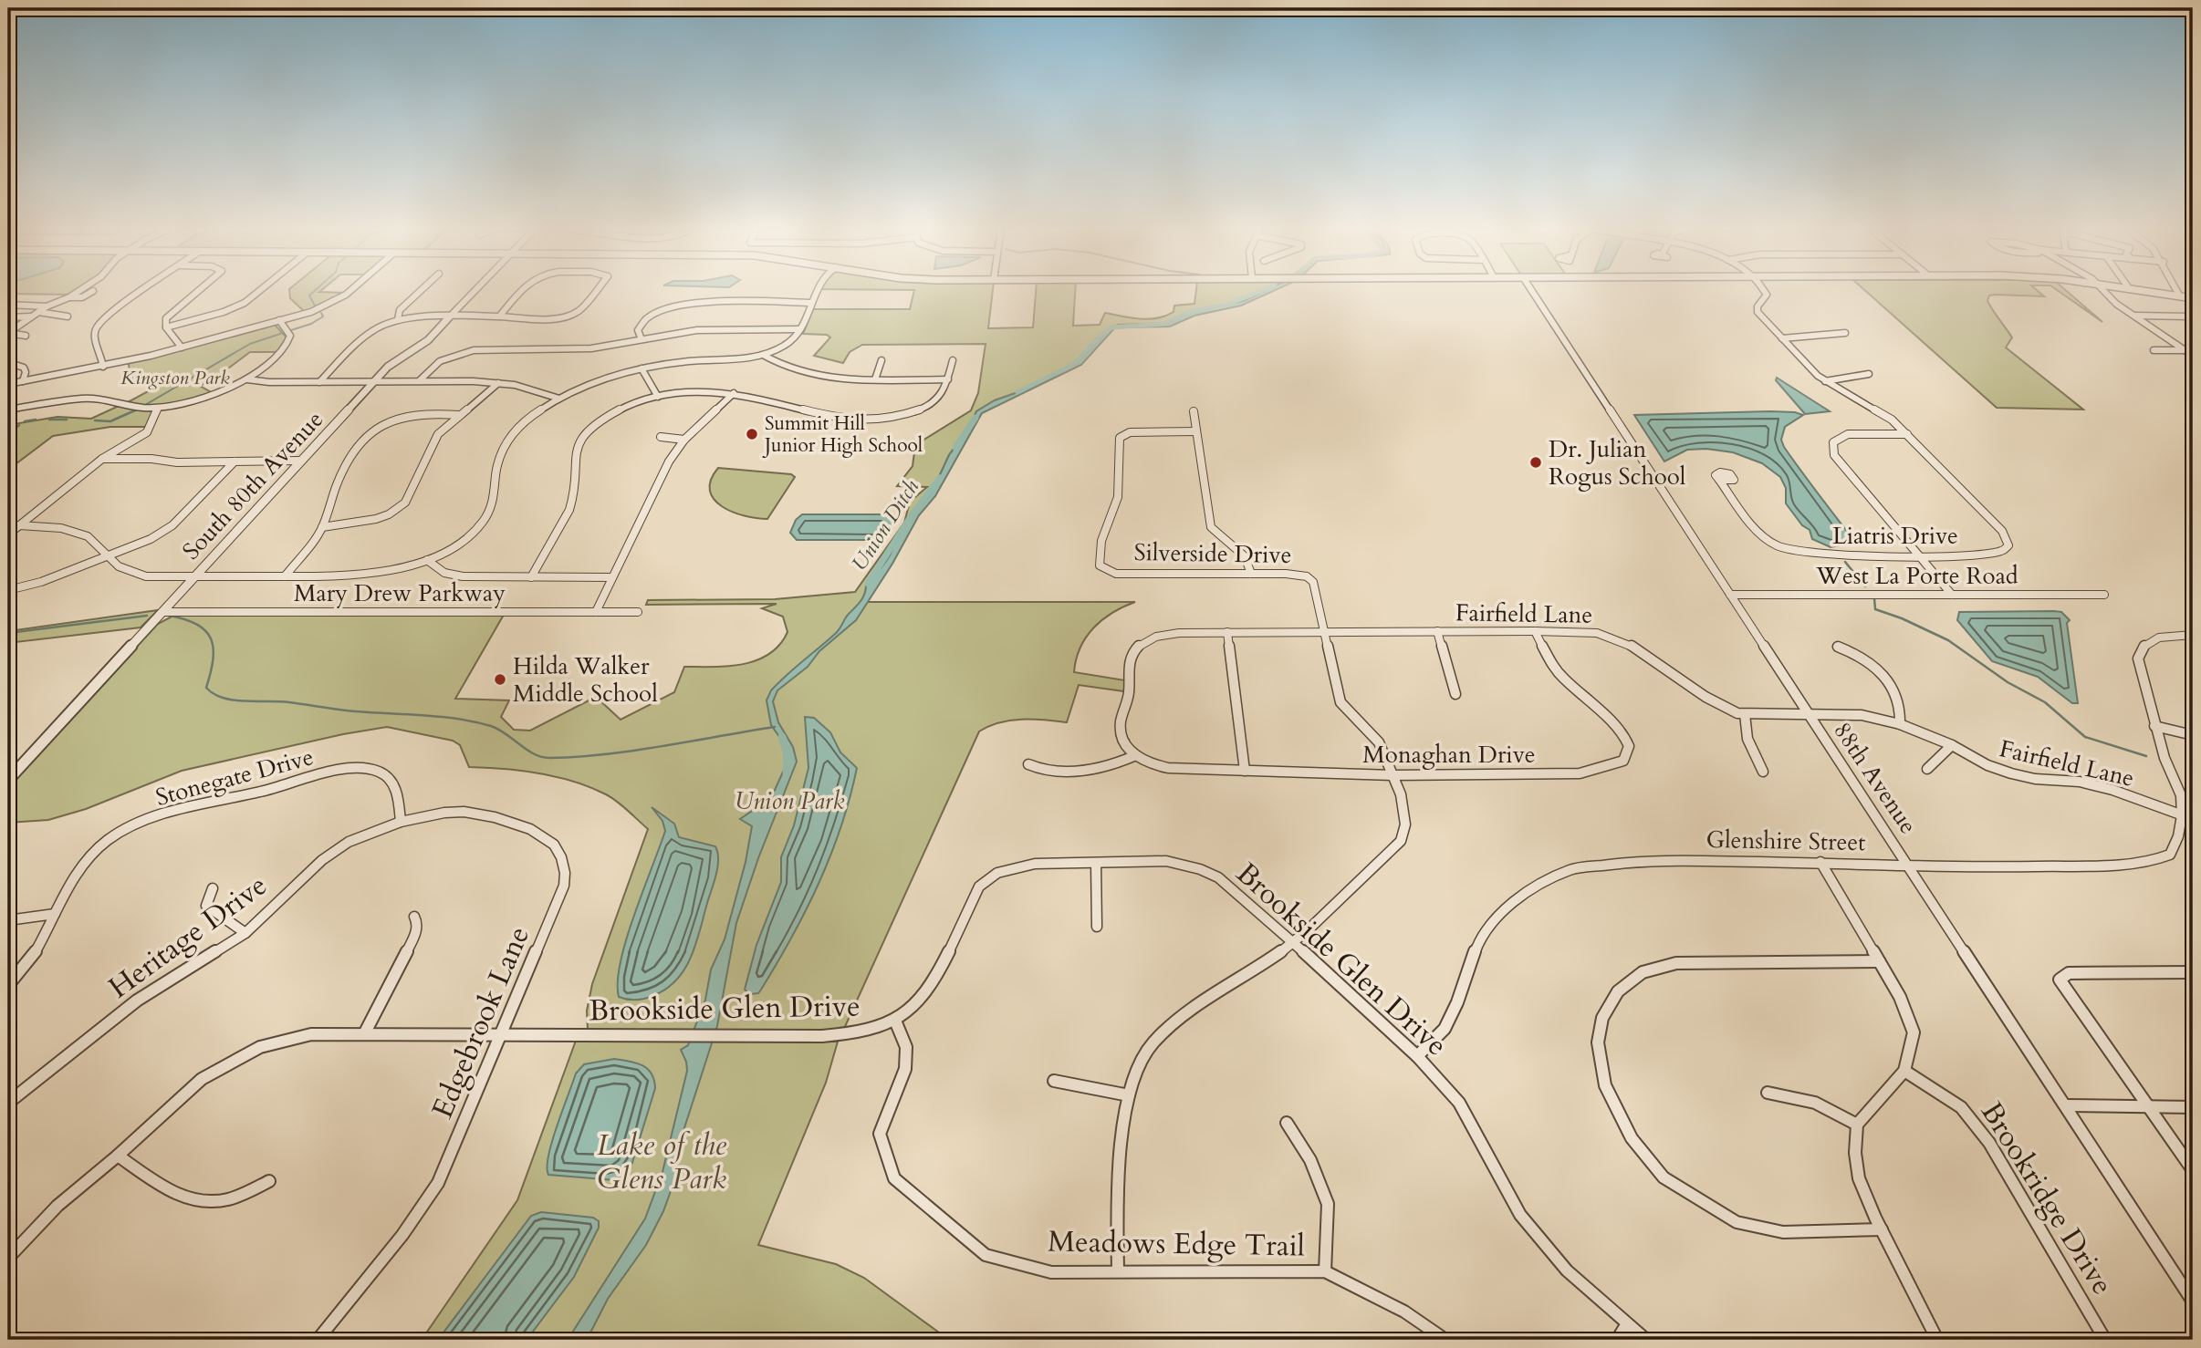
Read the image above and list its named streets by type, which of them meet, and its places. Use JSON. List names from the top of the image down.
{
  "streets": {
    "street": [
      "South 80th Avenue",
      "Liatris Drive",
      "Silverside Drive",
      "West La Porte Road",
      "Mary Drew Parkway",
      "Fairfield Lane",
      "Monaghan Drive",
      "Stonegate Drive",
      "88th Avenue",
      "Glenshire Street",
      "Heritage Drive",
      "Brookside Glen Drive",
      "Edgebrook Lane",
      "Brookridge Drive",
      "Meadows Edge Trail"
    ]
  },
  "crossings": [
    ["South 80th Avenue", "Mary Drew Parkway"],
    ["Silverside Drive", "Fairfield Lane"],
    ["Silverside Drive", "Monaghan Drive"],
    ["Silverside Drive", "Brookside Glen Drive"],
    ["Silverside Drive", "Meadows Edge Trail"],
    ["West La Porte Road", "88th Avenue"],
    ["Fairfield Lane", "Monaghan Drive"],
    ["Fairfield Lane", "88th Avenue"],
    ["Fairfield Lane", "Glenshire Street"],
    ["Stonegate Drive", "Heritage Drive"],
    ["Stonegate Drive", "Edgebrook Lane"],
    ["88th Avenue", "Glenshire Street"],
    ["Glenshire Street", "Brookside Glen Drive"],
    ["Heritage Drive", "Edgebrook Lane"],
    ["Brookside Glen Drive", "Edgebrook Lane"],
    ["Brookside Glen Drive", "Meadows Edge Trail"]
  ],
  "water": ["Union Ditch"],
  "parks": ["Kingston Park", "Union Park", "Lake of the Glens Park"],
  "places": ["Summit Hill Junior High School", "Dr. Julian Rogus School", "Hilda Walker Middle School"]
}
